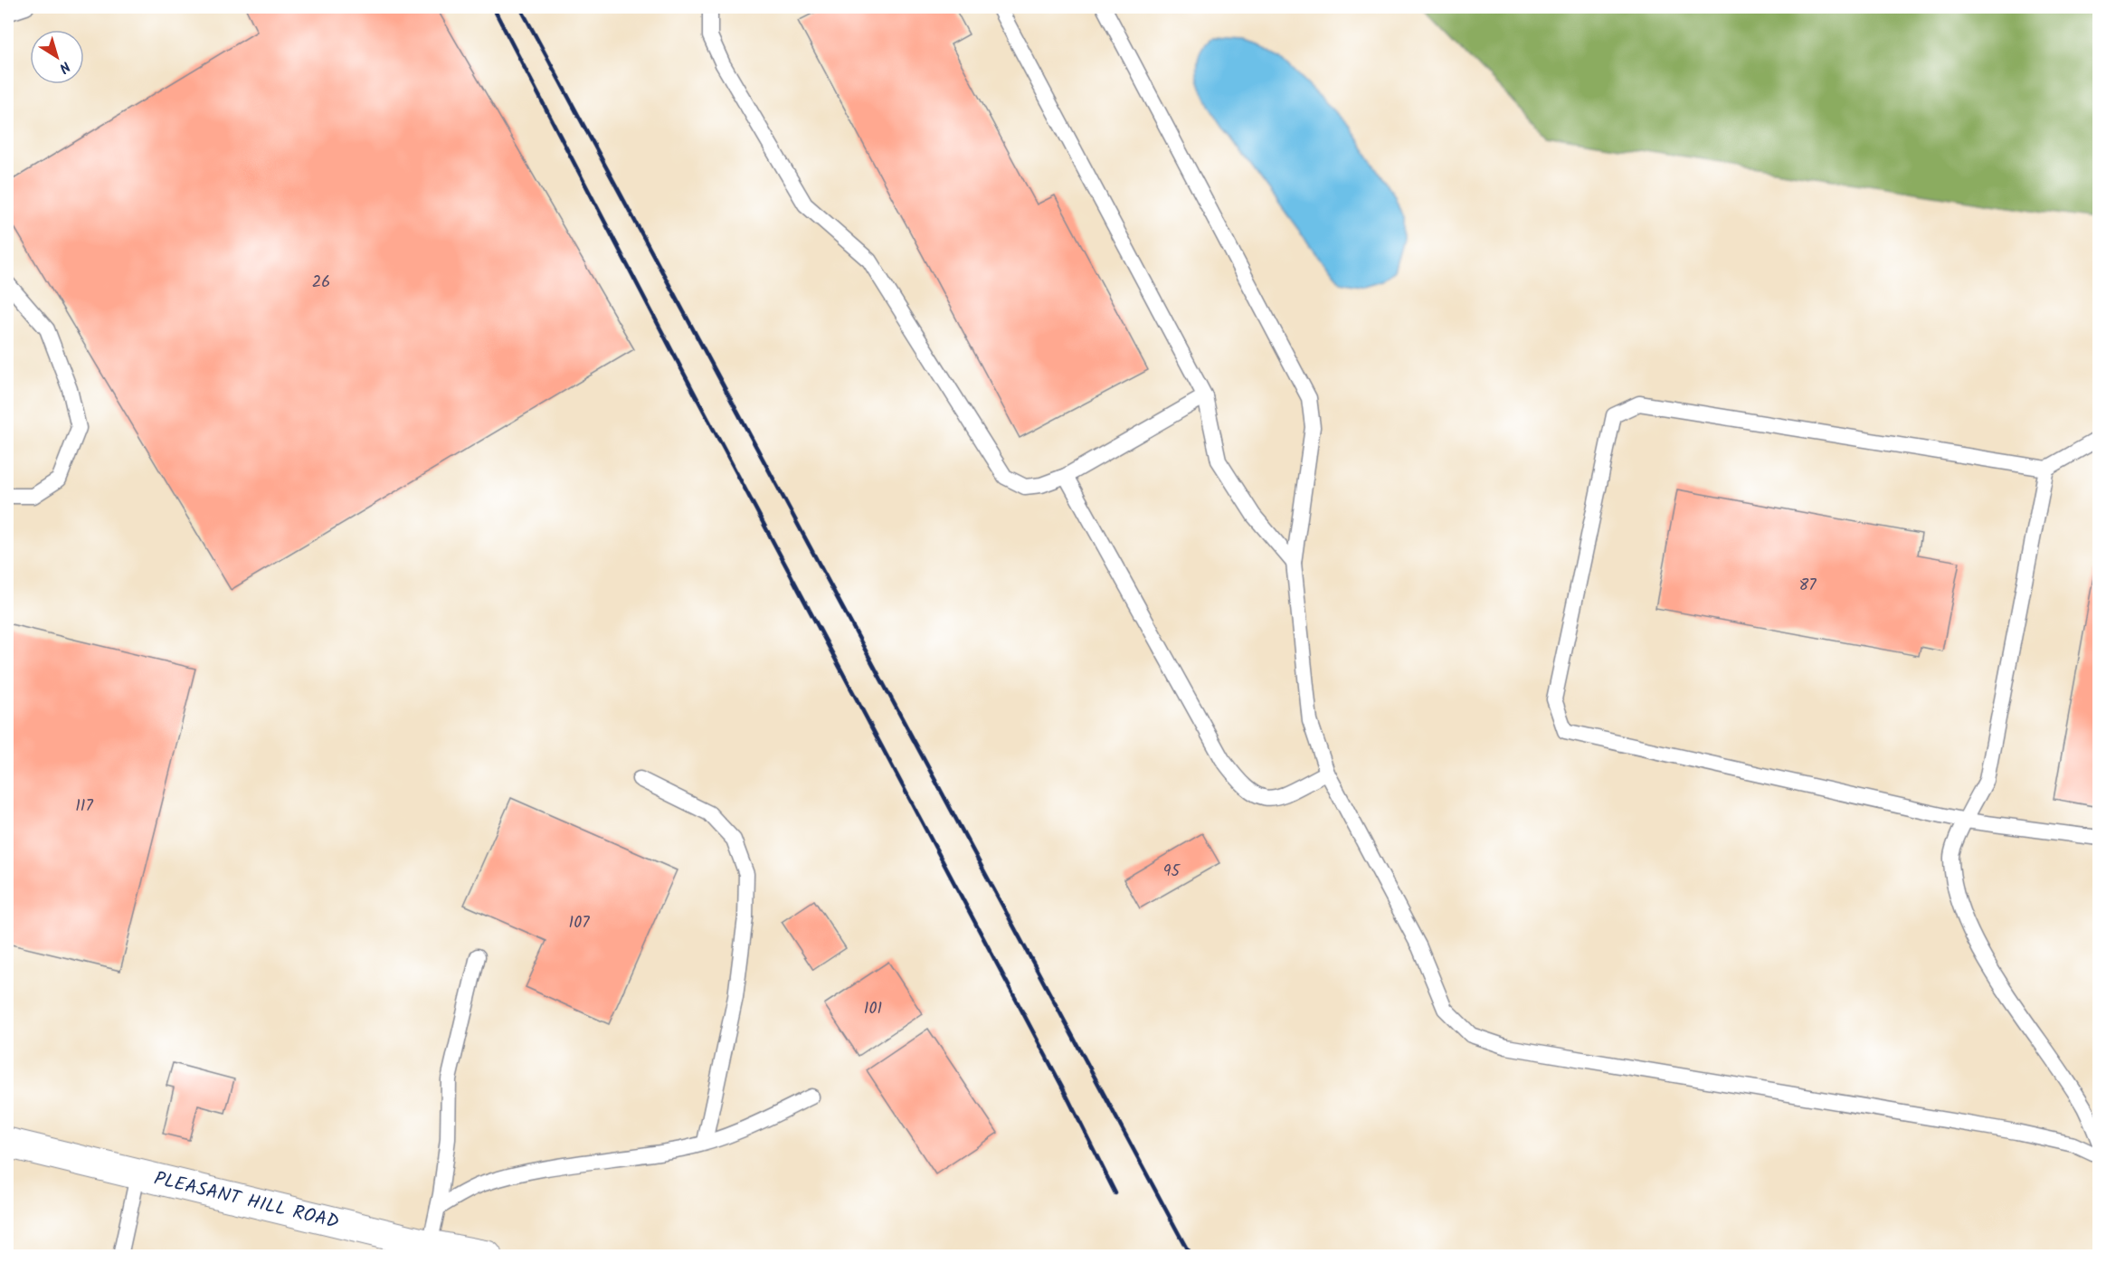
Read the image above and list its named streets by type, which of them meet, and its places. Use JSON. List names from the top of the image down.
{
  "streets": {
    "street": ["PLEASANT HILL ROAD"]
  },
  "house_numbers": [
    "26",
    "87",
    "117",
    "95",
    "107",
    "101"
  ],
  "north": "bottom right"
}
